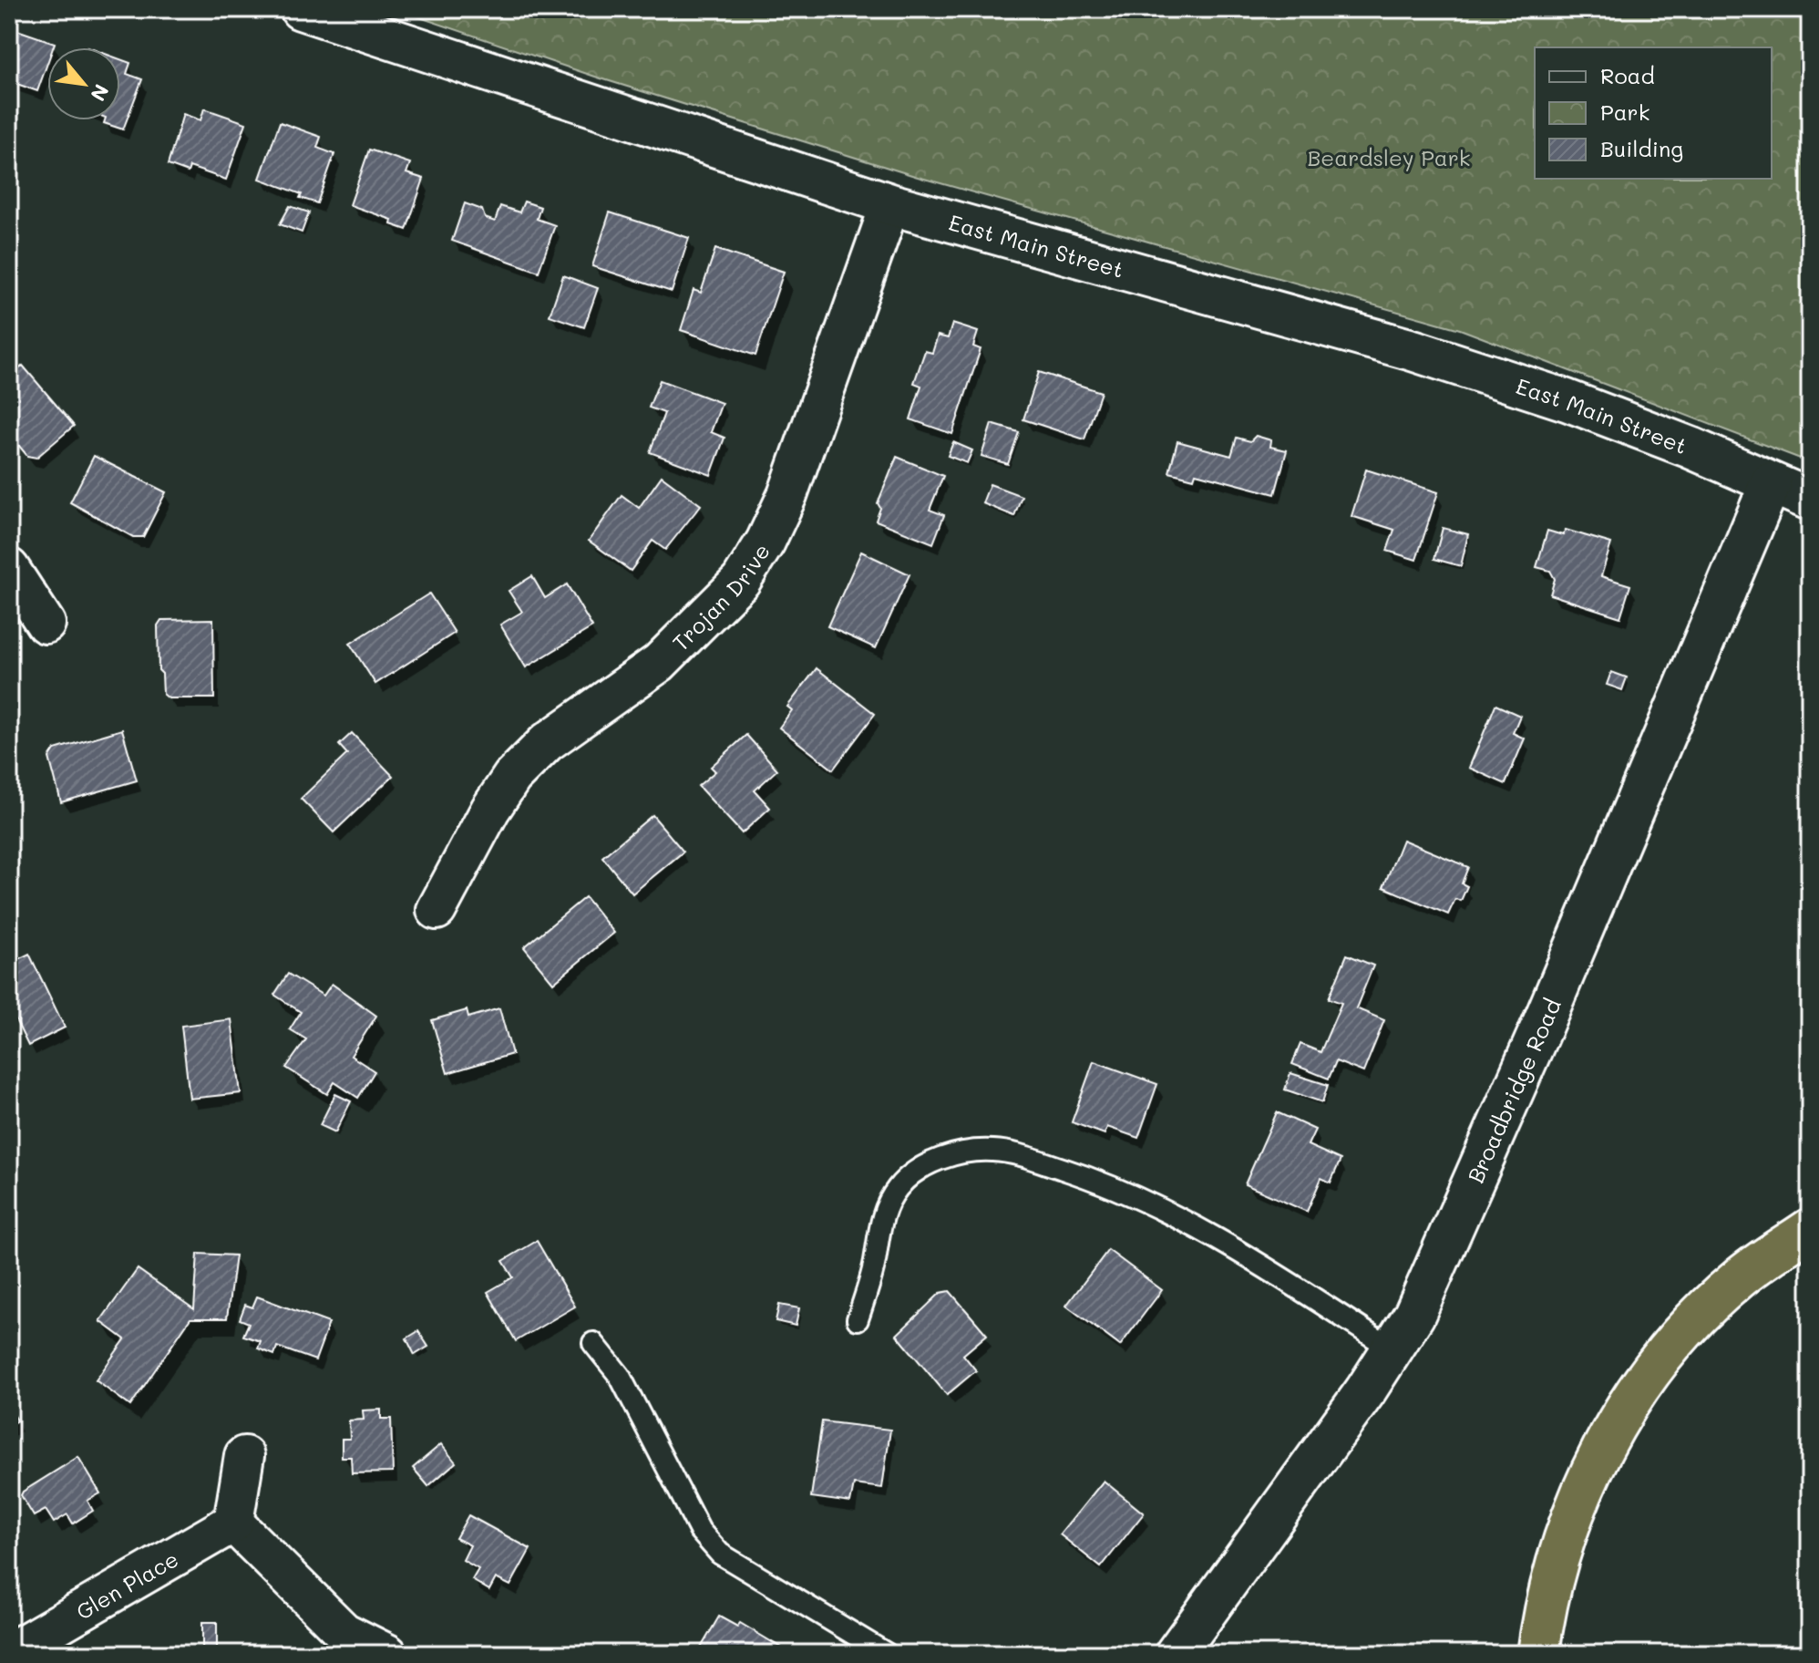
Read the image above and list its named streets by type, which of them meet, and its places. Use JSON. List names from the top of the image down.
{
  "streets": {
    "main road": ["East Main Street", "Broadbridge Road"],
    "street": ["Trojan Drive", "Glen Place"]
  },
  "crossings": [
    ["East Main Street", "Trojan Drive"],
    ["East Main Street", "Broadbridge Road"]
  ],
  "parks": ["Beardsley Park"],
  "legend": ["Road", "Park", "Building"],
  "north": "bottom right"
}
